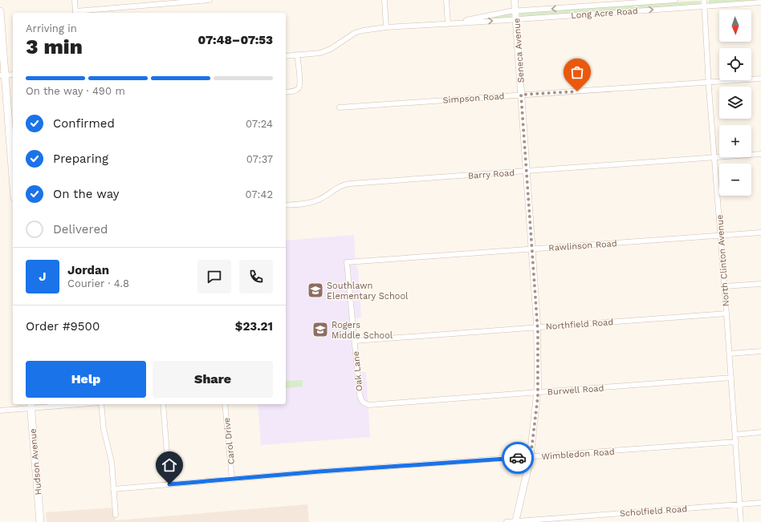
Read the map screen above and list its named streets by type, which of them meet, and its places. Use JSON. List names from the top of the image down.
{
  "streets": {
    "main road": ["Hudson Avenue"],
    "street": [
      "Long Acre Road",
      "Seneca Avenue",
      "Simpson Road",
      "Barry Road",
      "Rawlinson Road",
      "North Clinton Avenue",
      "Northfield Road",
      "Oak Lane",
      "Burwell Road",
      "Carol Drive",
      "Wimbledon Road",
      "Scholfield Road"
    ]
  },
  "crossings": [
    ["Long Acre Road", "Seneca Avenue"],
    ["Long Acre Road", "North Clinton Avenue"],
    ["Seneca Avenue", "Simpson Road"],
    ["Seneca Avenue", "Barry Road"],
    ["Seneca Avenue", "Rawlinson Road"],
    ["Seneca Avenue", "Northfield Road"],
    ["Seneca Avenue", "Burwell Road"],
    ["Seneca Avenue", "Wimbledon Road"],
    ["Seneca Avenue", "Scholfield Road"],
    ["Simpson Road", "North Clinton Avenue"],
    ["Barry Road", "North Clinton Avenue"],
    ["Rawlinson Road", "North Clinton Avenue"],
    ["Rawlinson Road", "Oak Lane"],
    ["North Clinton Avenue", "Northfield Road"],
    ["North Clinton Avenue", "Burwell Road"],
    ["North Clinton Avenue", "Wimbledon Road"],
    ["North Clinton Avenue", "Scholfield Road"],
    ["Northfield Road", "Oak Lane"],
    ["Oak Lane", "Burwell Road"],
    ["Carol Drive", "Wimbledon Road"]
  ],
  "places": {
    "school or university": ["Southlawn Elementary School", "Rogers Middle School"]
  },
  "north": "bottom",
  "page": {
    "map_buttons": ["+", "−"],
    "heading": ["3 min", "Arriving in", "07:48–07:53"],
    "panel": [
      "Jordan",
      "Courier · 4.8",
      "Order #9500",
      "$23.21"
    ],
    "bar": "On the way · 490 m",
    "list": [
      ["Confirmed", "07:24"],
      ["Preparing", "07:37"],
      ["On the way", "07:42"],
      "Delivered"
    ],
    "round": "J",
    "buttons": ["Help", "Share"]
  }
}
